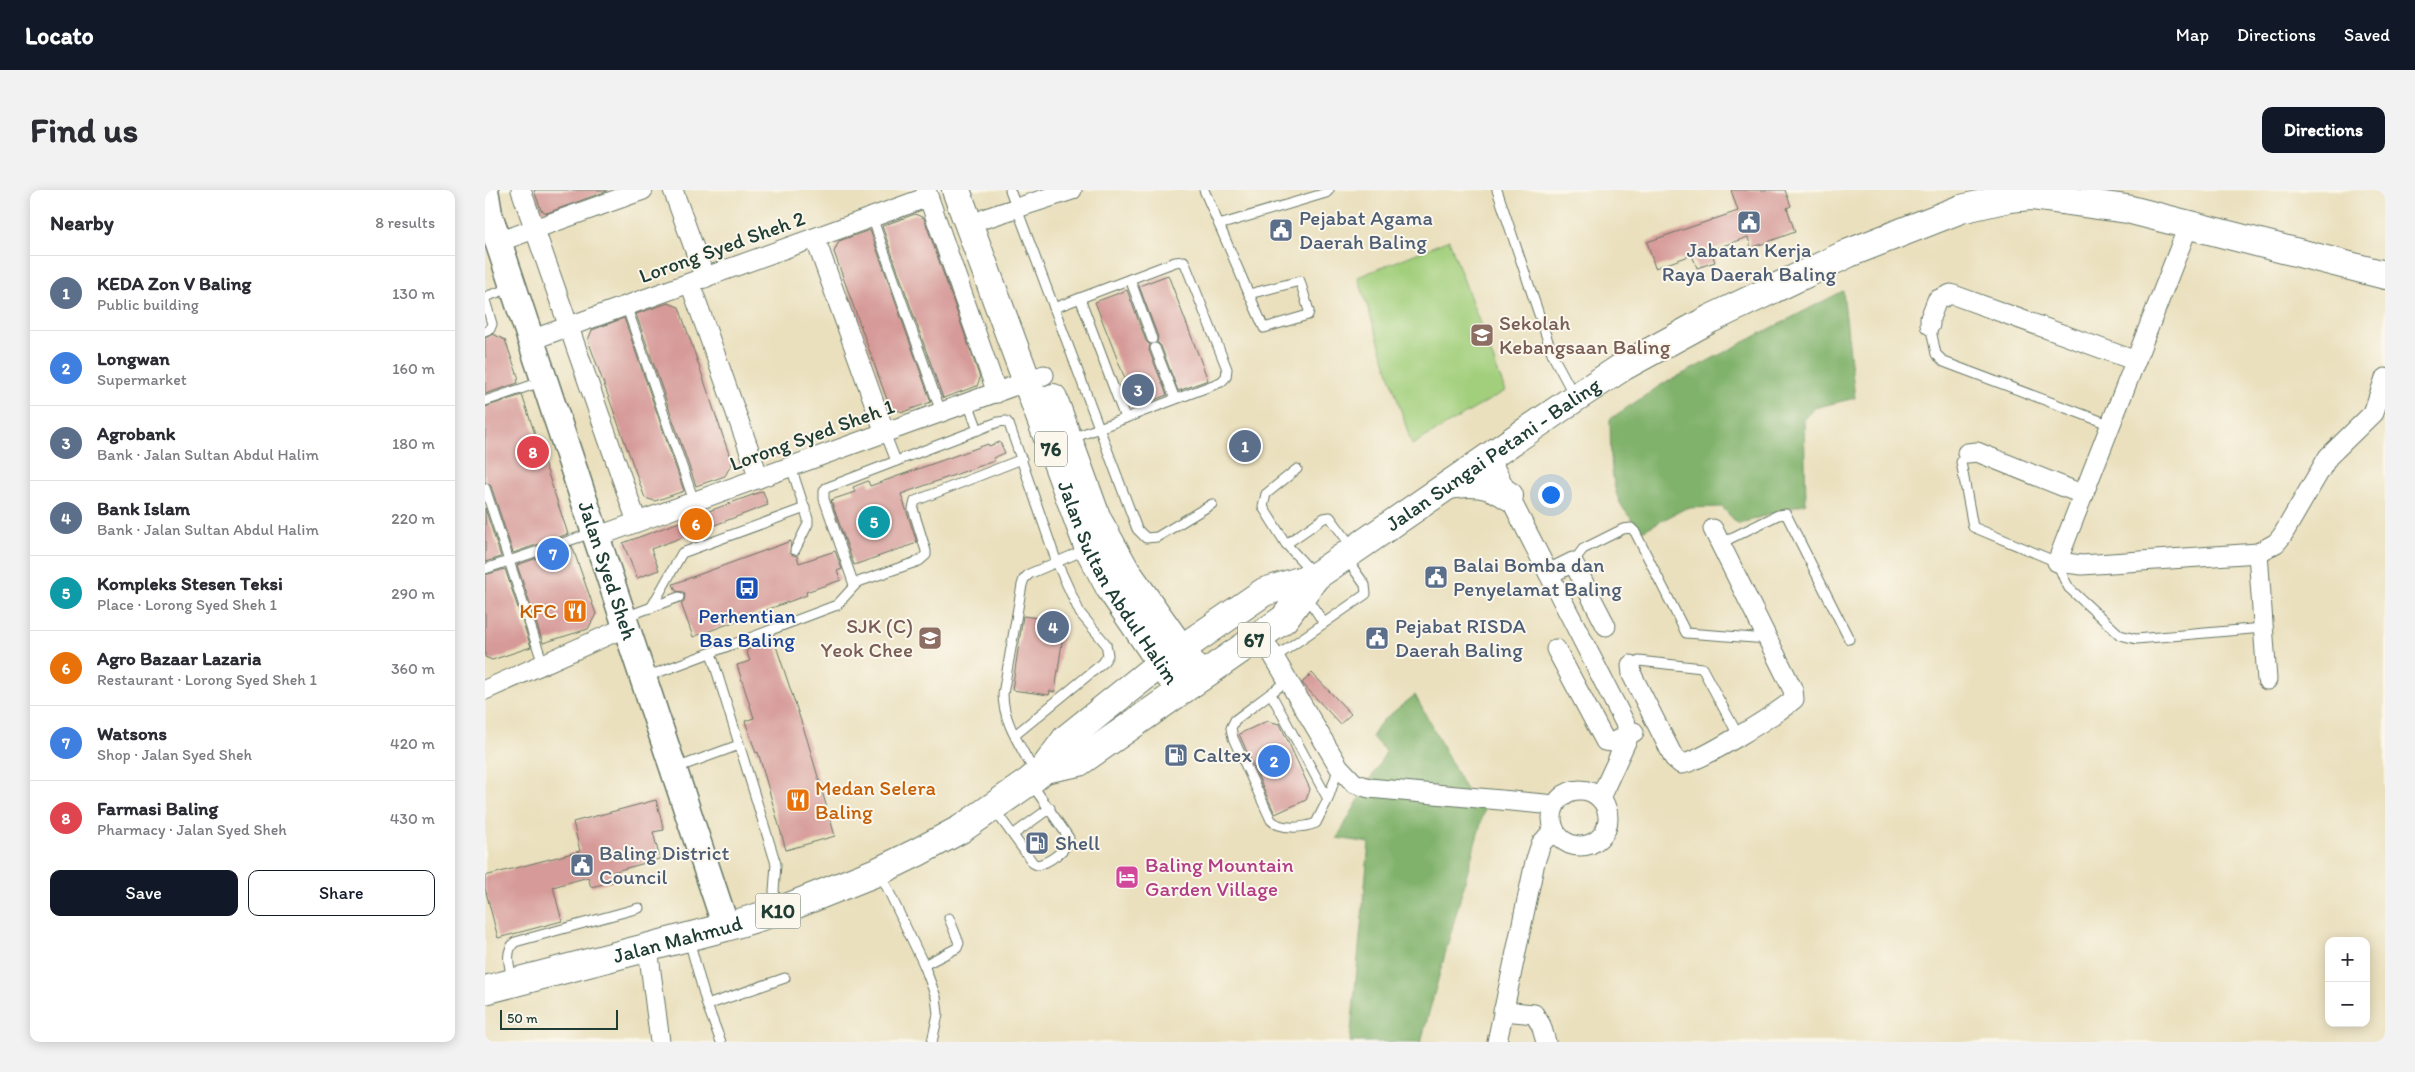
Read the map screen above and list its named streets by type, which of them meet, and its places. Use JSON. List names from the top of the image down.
{
  "streets": {
    "main road": [
      "76",
      "Jalan Sungai Petani - Baling",
      "Jalan Sultan Abdul Halim",
      "67",
      "K10",
      "Jalan Mahmud"
    ],
    "street": ["Lorong Syed Sheh 2", "Lorong Syed Sheh 1", "Jalan Syed Sheh"]
  },
  "crossings": [
    ["Lorong Syed Sheh 2", "Jalan Syed Sheh"],
    ["Lorong Syed Sheh 1", "Jalan Syed Sheh"],
    ["Lorong Syed Sheh 1", "Jalan Sultan Abdul Halim"],
    ["Jalan Sungai Petani - Baling", "Jalan Sultan Abdul Halim"],
    ["Jalan Sungai Petani - Baling", "Jalan Mahmud"],
    ["Jalan Syed Sheh", "Jalan Mahmud"],
    ["Jalan Sultan Abdul Halim", "Jalan Mahmud"]
  ],
  "places": {
    "public building": [
      "Jabatan Kerja Raya Daerah Baling",
      "Pejabat Agama Daerah Baling",
      "Balai Bomba dan Penyelamat Baling",
      "Pejabat RISDA Daerah Baling",
      "Baling District Council"
    ],
    "school or university": ["Sekolah Kebangsaan Baling", "SJK (C) Yeok Chee"],
    "bus stop": ["Perhentian Bas Baling"],
    "restaurant": ["KFC", "Medan Selera Baling"],
    "fuel station": ["Caltex", "Shell"],
    "hotel": ["Baling Mountain Garden Village"]
  },
  "scale_bar": "50 m",
  "page": {
    "header": "Locato",
    "nav": ["Map", "Directions", "Saved"],
    "buttons": [
      "Directions",
      ["Save", "Share"]
    ],
    "title": "Find us",
    "heading": ["Nearby", "8 results"],
    "list": [
      {
        "mark": "1",
        "name": "KEDA Zon V Baling",
        "note": "Public building",
        "value": "130 m"
      },
      {
        "mark": "2",
        "name": "Longwan",
        "note": "Supermarket",
        "value": "160 m"
      },
      {
        "mark": "3",
        "name": "Agrobank",
        "note": "Bank · Jalan Sultan Abdul Halim",
        "value": "180 m"
      },
      {
        "mark": "4",
        "name": "Bank Islam",
        "note": "Bank · Jalan Sultan Abdul Halim",
        "value": "220 m"
      },
      {
        "mark": "5",
        "name": "Kompleks Stesen Teksi",
        "note": "Place · Lorong Syed Sheh 1",
        "value": "290 m"
      },
      {
        "mark": "6",
        "name": "Agro Bazaar Lazaria",
        "note": "Restaurant · Lorong Syed Sheh 1",
        "value": "360 m"
      },
      {
        "mark": "7",
        "name": "Watsons",
        "note": "Shop · Jalan Syed Sheh",
        "value": "420 m"
      },
      {
        "mark": "8",
        "name": "Farmasi Baling",
        "note": "Pharmacy · Jalan Syed Sheh",
        "value": "430 m"
      }
    ],
    "pins": [
      "3",
      "1",
      "8",
      "5",
      "6",
      "7",
      "4",
      "2"
    ],
    "map_buttons": ["+", "−"],
    "scale": "50 m"
  }
}
